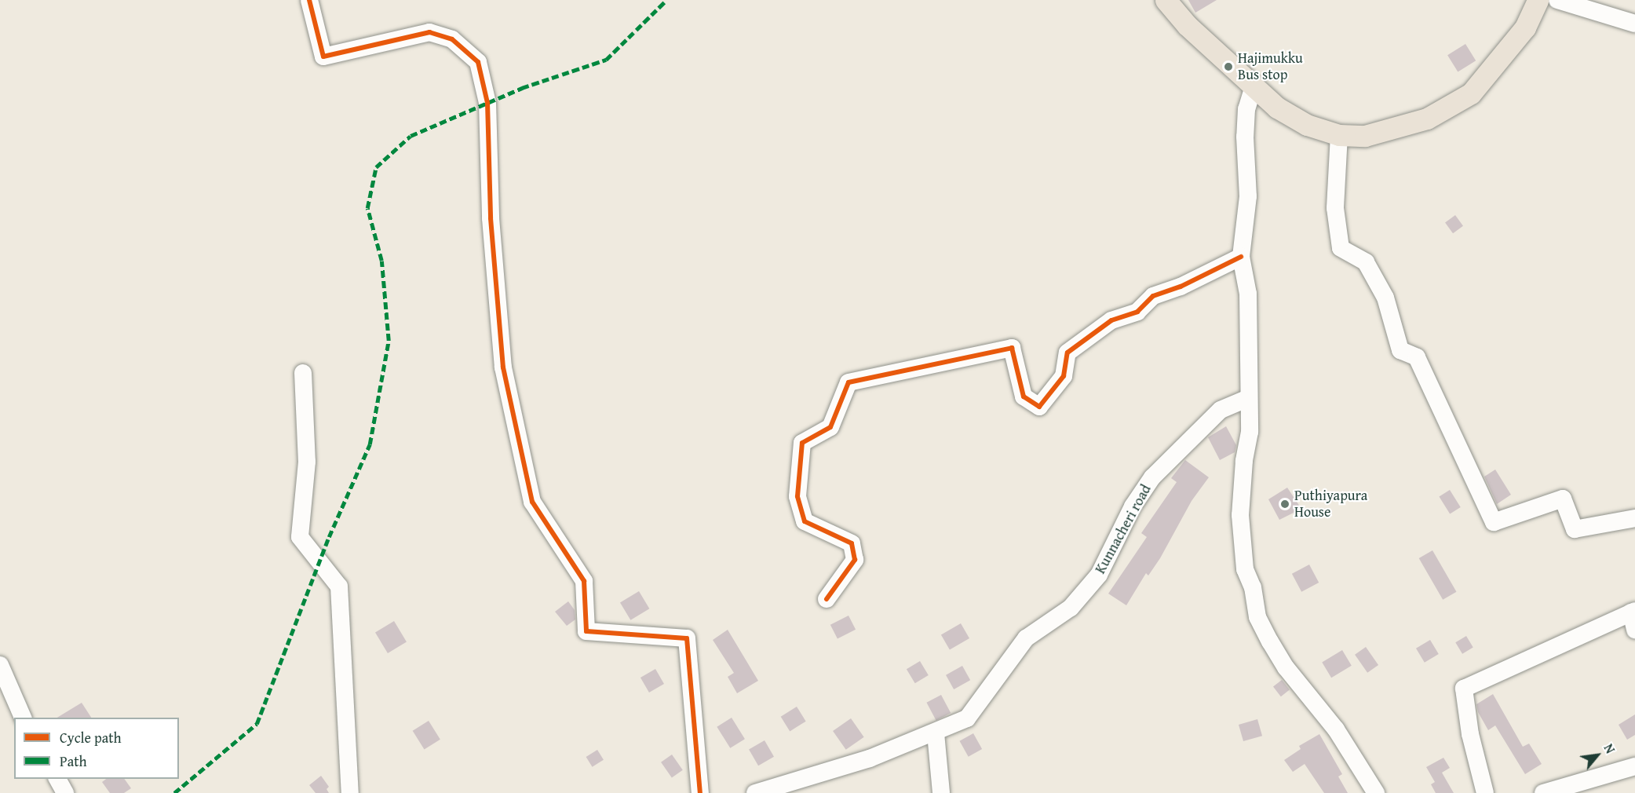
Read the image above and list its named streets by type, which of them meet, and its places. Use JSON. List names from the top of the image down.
{
  "streets": {
    "street": ["Kunnacheri road"]
  },
  "places": ["Hajimukku Bus stop", "Puthiyapura House"],
  "legend": ["Cycle path", "Path"],
  "north": "top right"
}
